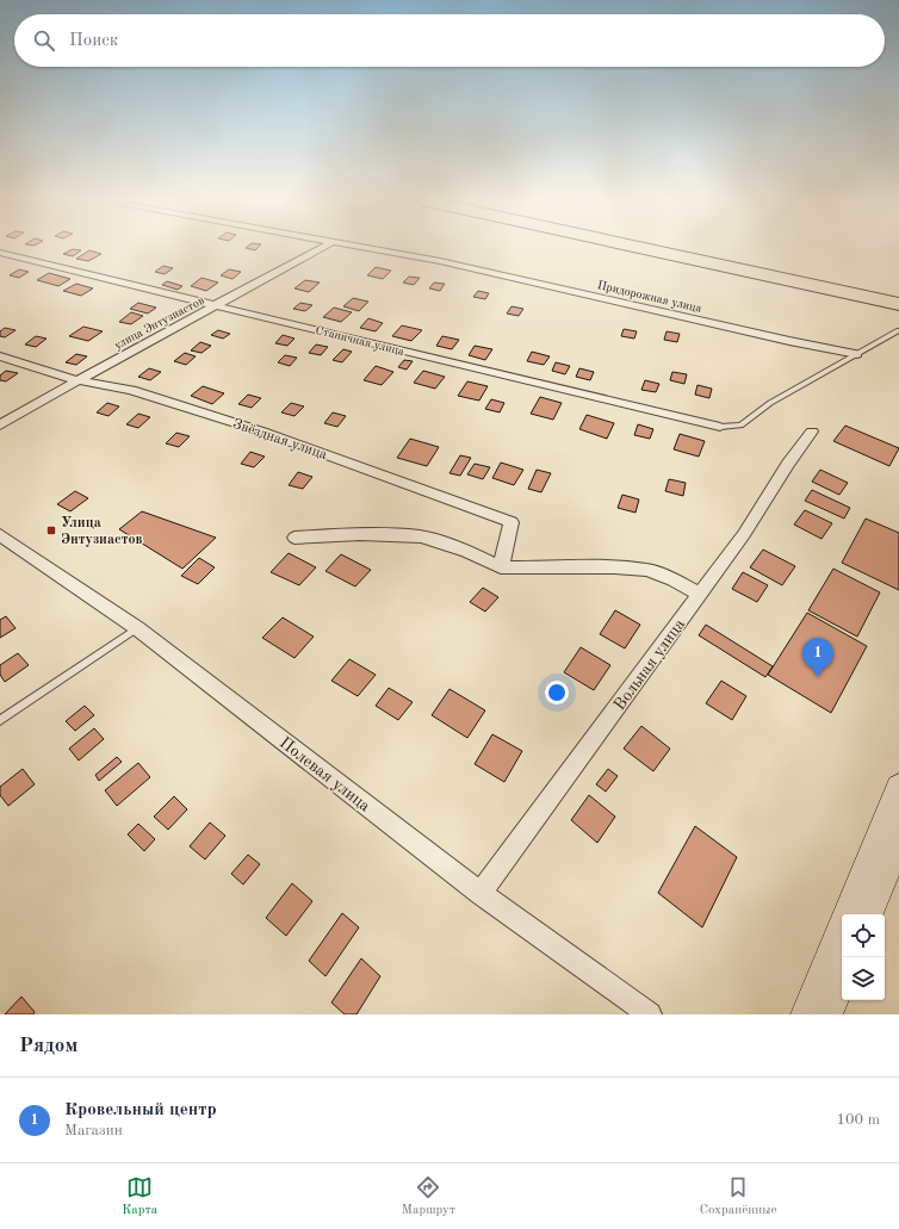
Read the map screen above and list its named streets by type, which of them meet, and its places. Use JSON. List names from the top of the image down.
{
  "streets": {
    "street": [
      "Придорожная улица",
      "улица Энтузиастов",
      "Станичная улица",
      "Звёздная улица",
      "Вольная улица",
      "Полевая улица"
    ]
  },
  "crossings": [
    ["улица Энтузиастов", "Станичная улица"],
    ["улица Энтузиастов", "Звёздная улица"],
    ["Вольная улица", "Полевая улица"]
  ],
  "places": {
    "transit": ["Улица Энтузиастов"]
  },
  "page": {
    "search": "Поиск",
    "pins": "1",
    "heading": "Рядом",
    "list": [
      {
        "mark": "1",
        "name": "Кровельный центр",
        "note": "Магазин",
        "value": "100 m"
      }
    ],
    "nav": ["Карта", "Маршрут", "Сохранённые"]
  }
}
